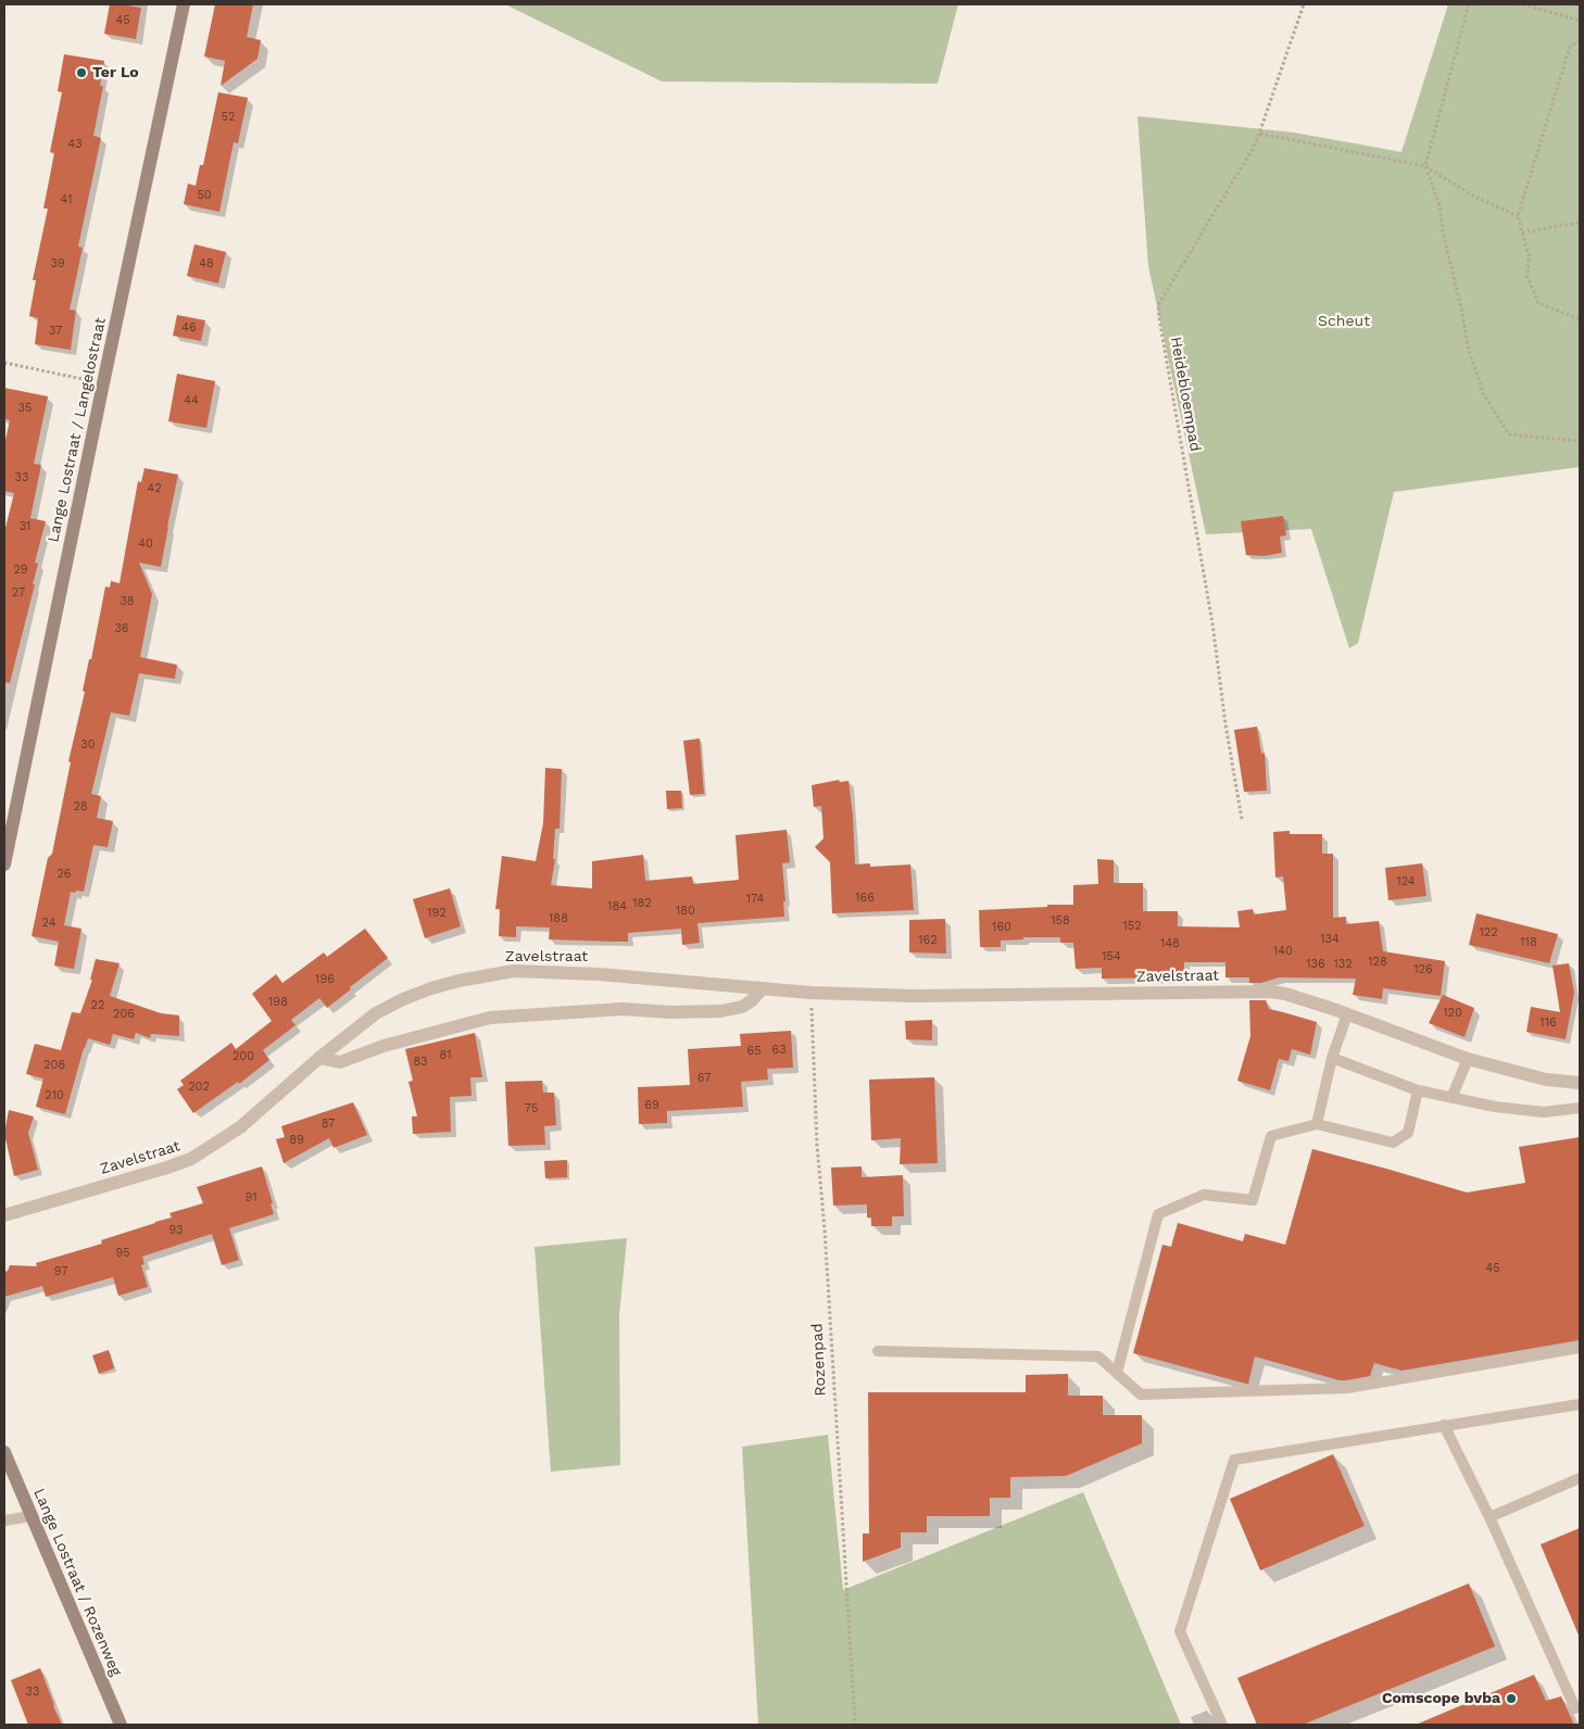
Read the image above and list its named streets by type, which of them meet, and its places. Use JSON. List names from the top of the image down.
{
  "streets": {
    "street": ["Lange Lostraat / Langelostraat", "Zavelstraat", "Lange Lostraat / Rozenweg"],
    "path": ["Heidebloempad", "Rozenpad"]
  },
  "crossings": [
    ["Zavelstraat", "Rozenpad"]
  ],
  "parks": ["Scheut"],
  "places": ["Ter Lo", "Comscope bvba"],
  "house_numbers": [
    "45",
    "52",
    "43",
    "50",
    "41",
    "39",
    "48",
    "46",
    "37",
    "44",
    "35",
    "33",
    "42",
    "31",
    "40",
    "29",
    "27",
    "38",
    "36",
    "30",
    "28",
    "26",
    "124",
    "166",
    "174",
    "182",
    "184",
    "180",
    "192",
    "188",
    "158",
    "24",
    "152",
    "160",
    "122",
    "134",
    "162",
    "118",
    "148",
    "140",
    "154",
    "128",
    "136",
    "132",
    "126",
    "196",
    "198",
    "22",
    "120",
    "206",
    "116",
    "63",
    "65",
    "81",
    "200",
    "83",
    "208",
    "67",
    "202",
    "210",
    "69",
    "75",
    "87",
    "89",
    "91",
    "93",
    "95",
    "45",
    "97",
    "33"
  ]
}
